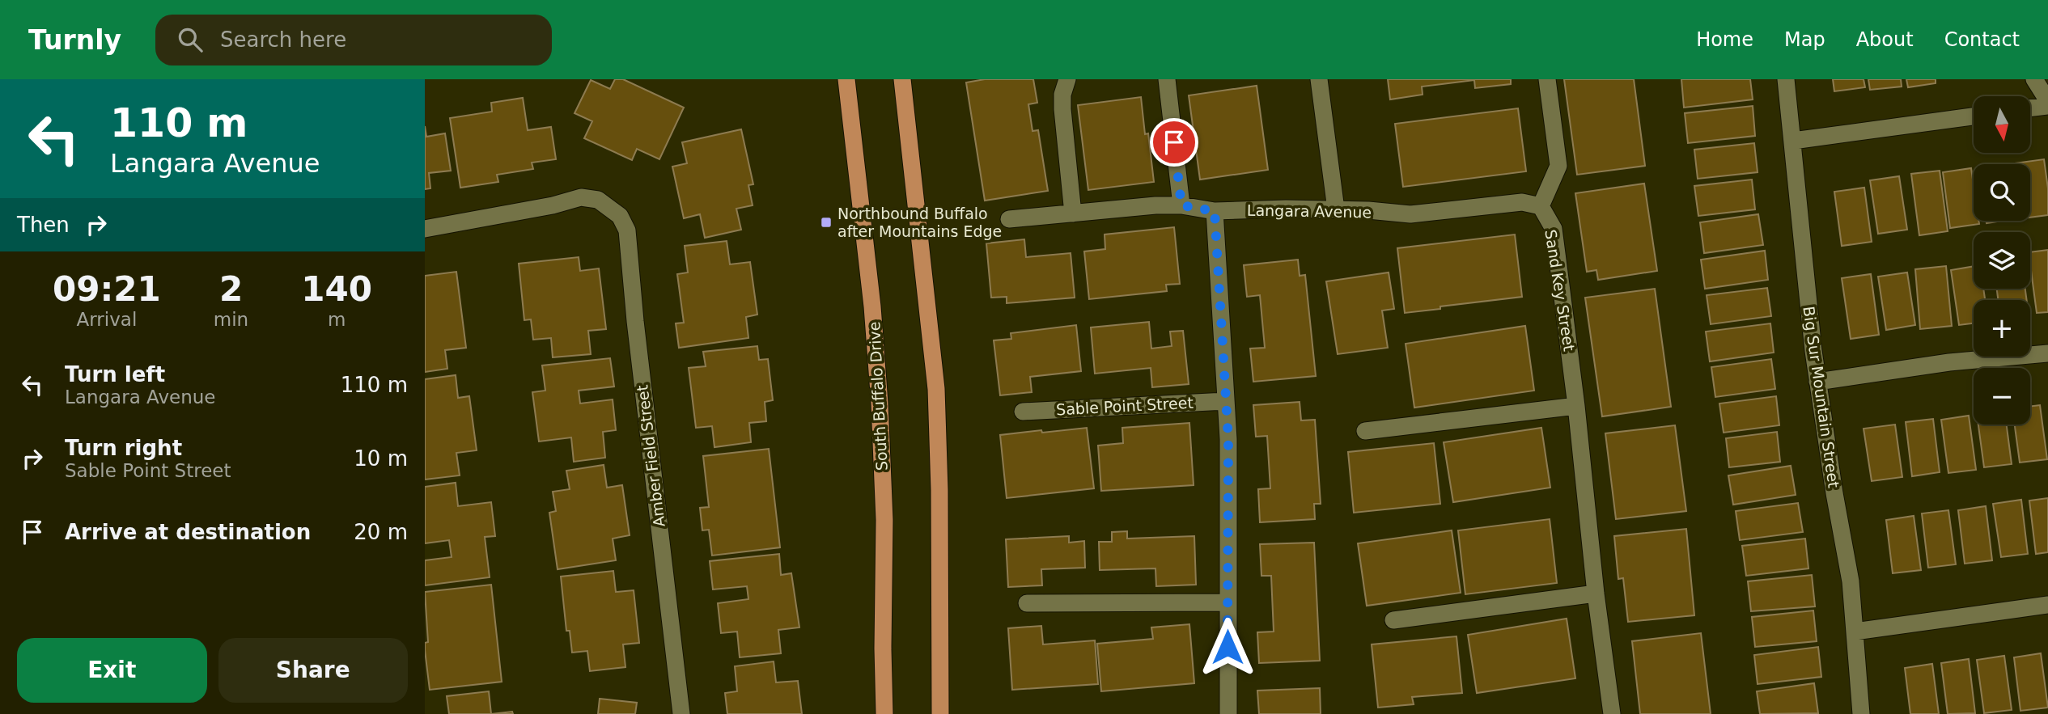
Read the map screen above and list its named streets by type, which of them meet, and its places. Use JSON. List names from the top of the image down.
{
  "streets": {
    "main road": ["South Buffalo Drive"],
    "street": [
      "Langara Avenue",
      "Sand Key Street",
      "Big Sur Mountain Street",
      "Sable Point Street",
      "Amber Field Street"
    ]
  },
  "crossings": [
    ["Langara Avenue", "Sand Key Street"]
  ],
  "places": {
    "transit": ["Northbound Buffalo after Mountains Edge"]
  },
  "north": "bottom",
  "page": {
    "header": "Turnly",
    "search": "Search here",
    "nav": [
      "Home",
      "Map",
      "About",
      "Contact"
    ],
    "turn": ["110 m", "Langara Avenue"],
    "map_buttons": ["+", "−"],
    "then": "Then",
    "eta": [
      "09:21",
      "Arrival",
      "2",
      "min",
      "140",
      "m"
    ],
    "list": [
      {
        "name": "Turn left",
        "note": "Langara Avenue",
        "value": "110 m"
      },
      {
        "name": "Turn right",
        "note": "Sable Point Street",
        "value": "10 m"
      },
      {
        "name": "Arrive at destination",
        "value": "20 m"
      }
    ],
    "buttons": ["Exit", "Share"]
  }
}
